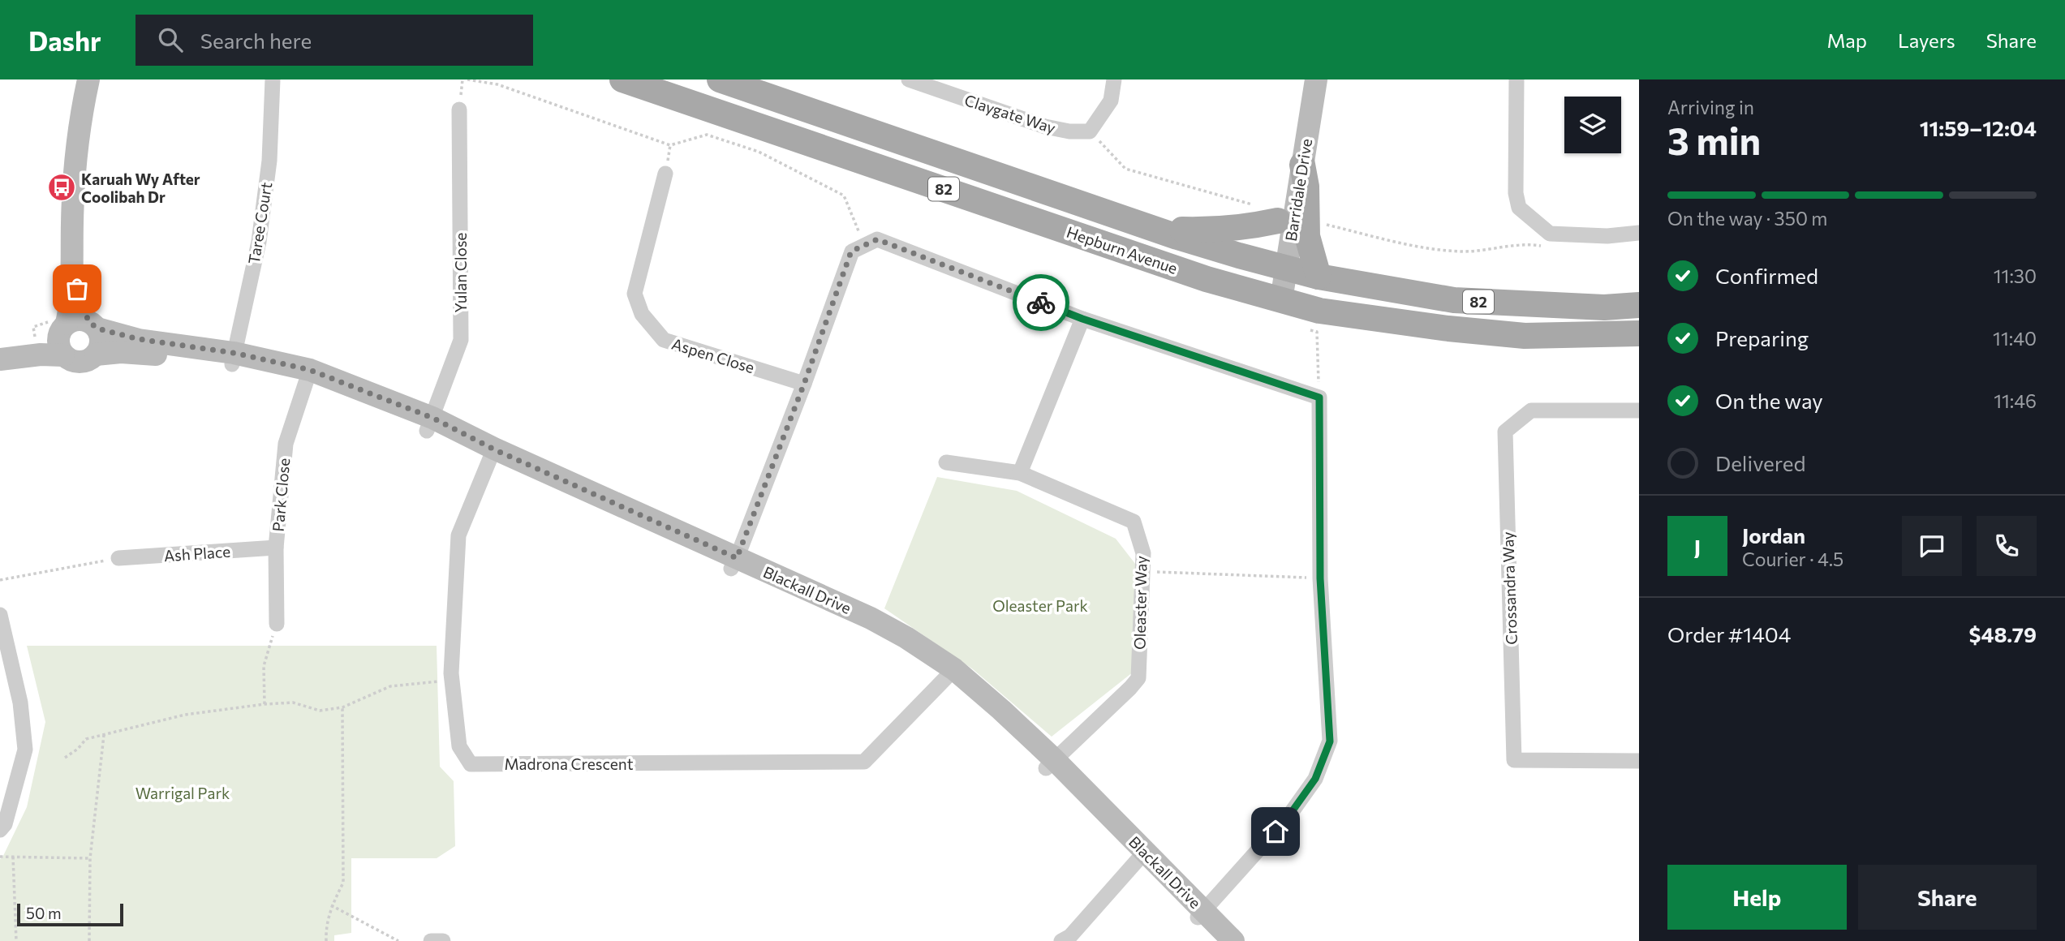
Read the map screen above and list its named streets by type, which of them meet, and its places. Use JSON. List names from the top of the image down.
{
  "streets": {
    "main road": [
      "82",
      "Barridale Drive",
      "Hepburn Avenue",
      "Blackall Drive"
    ],
    "street": [
      "Claygate Way",
      "Taree Court",
      "Yulan Close",
      "Aspen Close",
      "Park Close",
      "Ash Place",
      "Crossandra Way",
      "Oleaster Way",
      "Madrona Crescent"
    ]
  },
  "crossings": [
    ["Barridale Drive", "Hepburn Avenue"],
    ["Taree Court", "Blackall Drive"],
    ["Yulan Close", "Blackall Drive"],
    ["Park Close", "Ash Place"],
    ["Park Close", "Blackall Drive"],
    ["Blackall Drive", "Oleaster Way"],
    ["Blackall Drive", "Madrona Crescent"]
  ],
  "parks": ["Oleaster Park", "Warrigal Park"],
  "places": {
    "bus stop": ["Karuah Wy After Coolibah Dr"]
  },
  "scale_bar": "50 m",
  "page": {
    "header": "Dashr",
    "search": "Search here",
    "nav": ["Map", "Layers", "Share"],
    "heading": ["3 min", "Arriving in", "11:59–12:04"],
    "panel": [
      "Jordan",
      "Courier · 4.5",
      "Order #1404",
      "$48.79"
    ],
    "bar": "On the way · 350 m",
    "list": [
      ["Confirmed", "11:30"],
      ["Preparing", "11:40"],
      ["On the way", "11:46"],
      "Delivered"
    ],
    "round": "J",
    "buttons": ["Help", "Share"],
    "scale": "50 m"
  }
}
